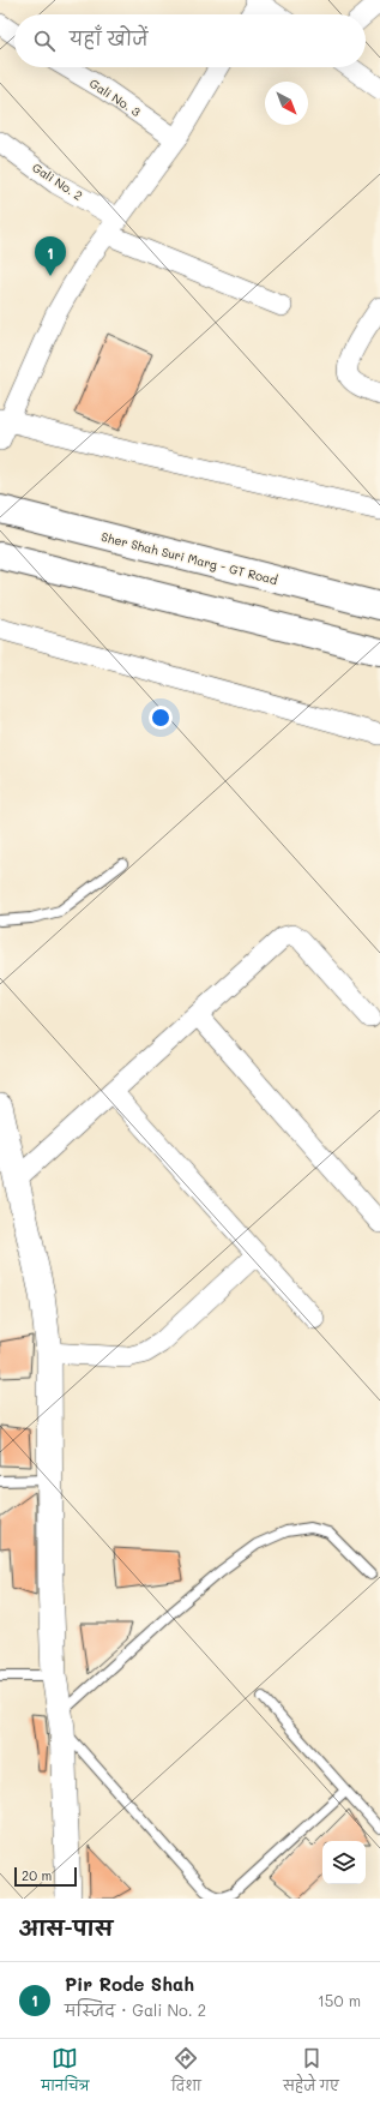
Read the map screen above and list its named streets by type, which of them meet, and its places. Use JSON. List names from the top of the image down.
{
  "streets": {
    "main road": ["Sher Shah Suri Marg - GT Road"],
    "street": ["Gali No. 3", "Gali No. 2"]
  },
  "scale_bar": "20 m",
  "north": "bottom right",
  "page": {
    "search": "यहाँ खोजें",
    "pins": "1",
    "scale": "20 m",
    "heading": "आस-पास",
    "list": [
      {
        "mark": "1",
        "name": "Pir Rode Shah",
        "note": "मस्जिद · Gali No. 2",
        "value": "150 m"
      }
    ],
    "nav": ["मानचित्र", "दिशा", "सहेजे गए"]
  }
}
